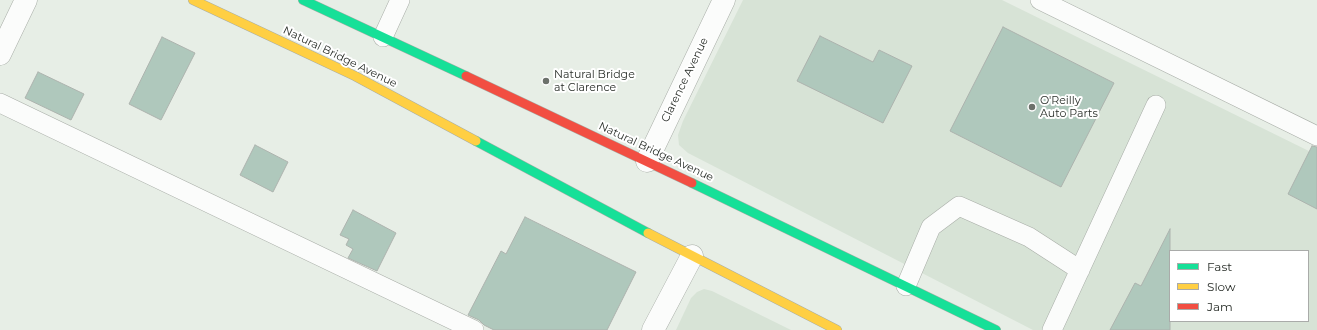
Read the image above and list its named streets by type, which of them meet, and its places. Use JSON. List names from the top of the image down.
{
  "streets": {
    "main road": ["Natural Bridge Avenue"],
    "street": ["Clarence Avenue"]
  },
  "crossings": [
    ["Natural Bridge Avenue", "Clarence Avenue"]
  ],
  "places": ["Natural Bridge at Clarence", "O'Reilly Auto Parts"],
  "legend": ["Fast", "Slow", "Jam"]
}
